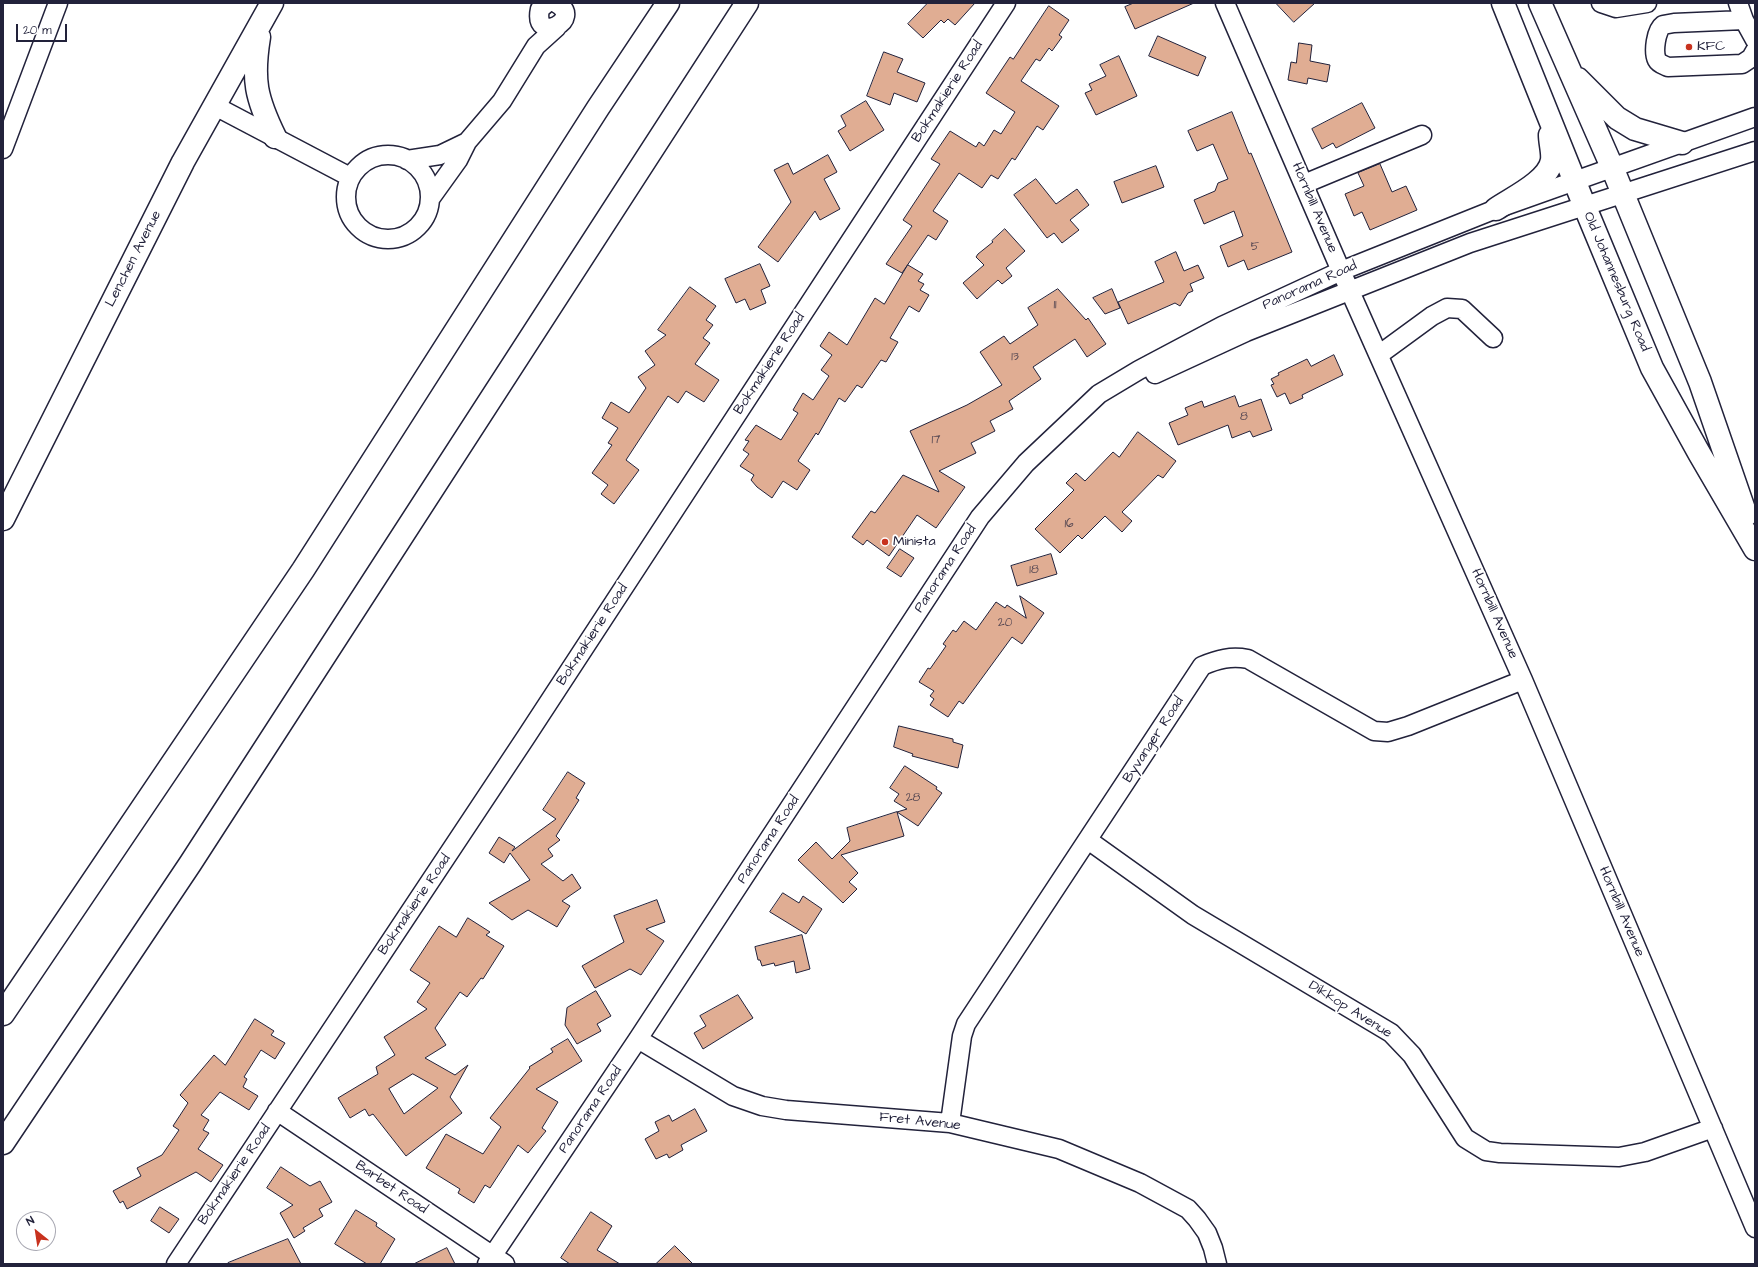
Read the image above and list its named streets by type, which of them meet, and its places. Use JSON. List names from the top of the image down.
{
  "streets": {
    "main road": ["Lenchen Avenue", "Old Johannesburg Road"],
    "street": [
      "Bokmakierie Road",
      "Hornbill Avenue",
      "Panorama Road",
      "Byvanger Road",
      "Dikkop Avenue",
      "Fret Avenue",
      "Barbet Road"
    ]
  },
  "crossings": [
    ["Bokmakierie Road", "Barbet Road"],
    ["Hornbill Avenue", "Panorama Road"],
    ["Hornbill Avenue", "Byvanger Road"],
    ["Hornbill Avenue", "Dikkop Avenue"],
    ["Old Johannesburg Road", "Panorama Road"],
    ["Panorama Road", "Fret Avenue"],
    ["Panorama Road", "Barbet Road"],
    ["Byvanger Road", "Dikkop Avenue"],
    ["Byvanger Road", "Fret Avenue"]
  ],
  "places": ["KFC", "Minista"],
  "house_numbers": [
    "5",
    "11",
    "13",
    "8",
    "17",
    "16",
    "18",
    "20",
    "28"
  ],
  "scale_bar": "20 m",
  "north": "top left"
}
